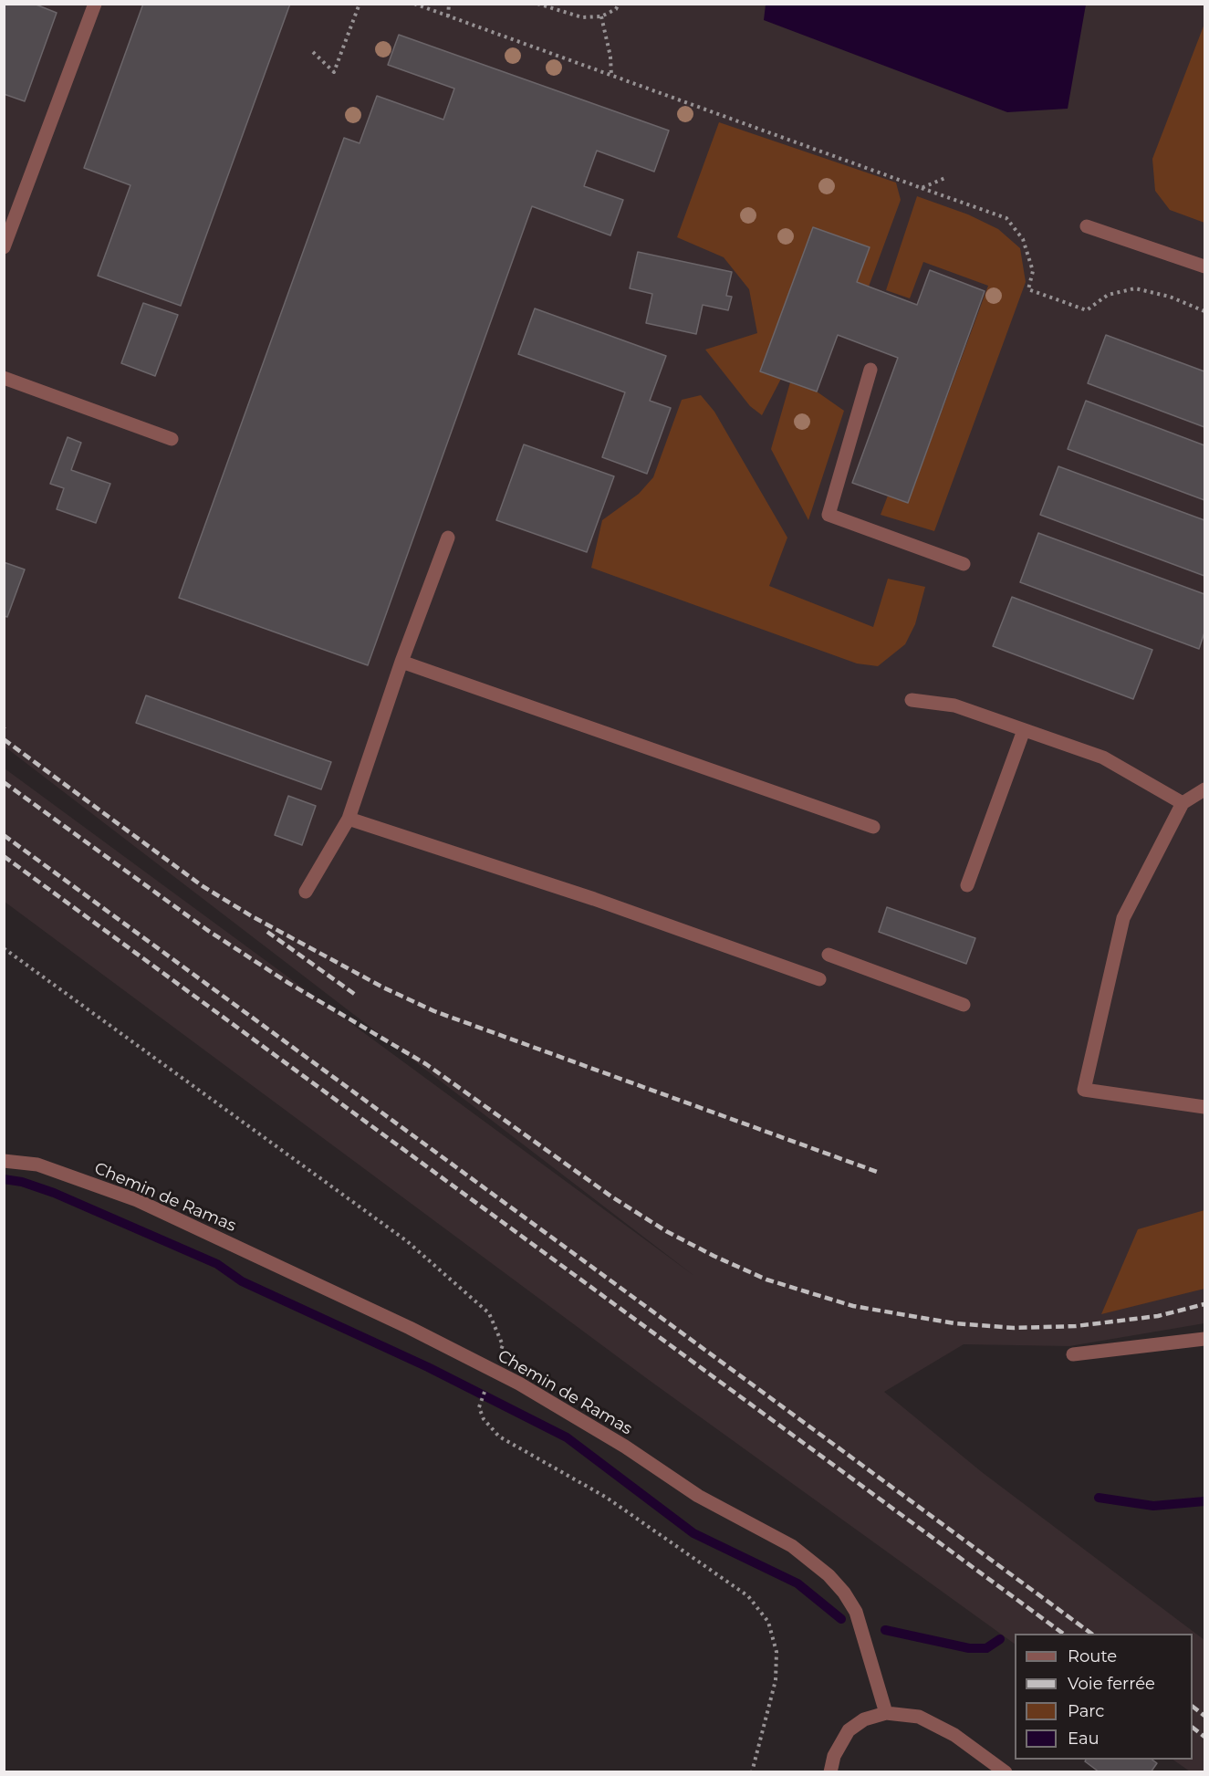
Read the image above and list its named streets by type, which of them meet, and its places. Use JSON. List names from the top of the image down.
{
  "streets": {
    "street": ["Chemin de Ramas"]
  },
  "legend": [
    "Route",
    "Voie ferrée",
    "Parc",
    "Eau"
  ]
}
